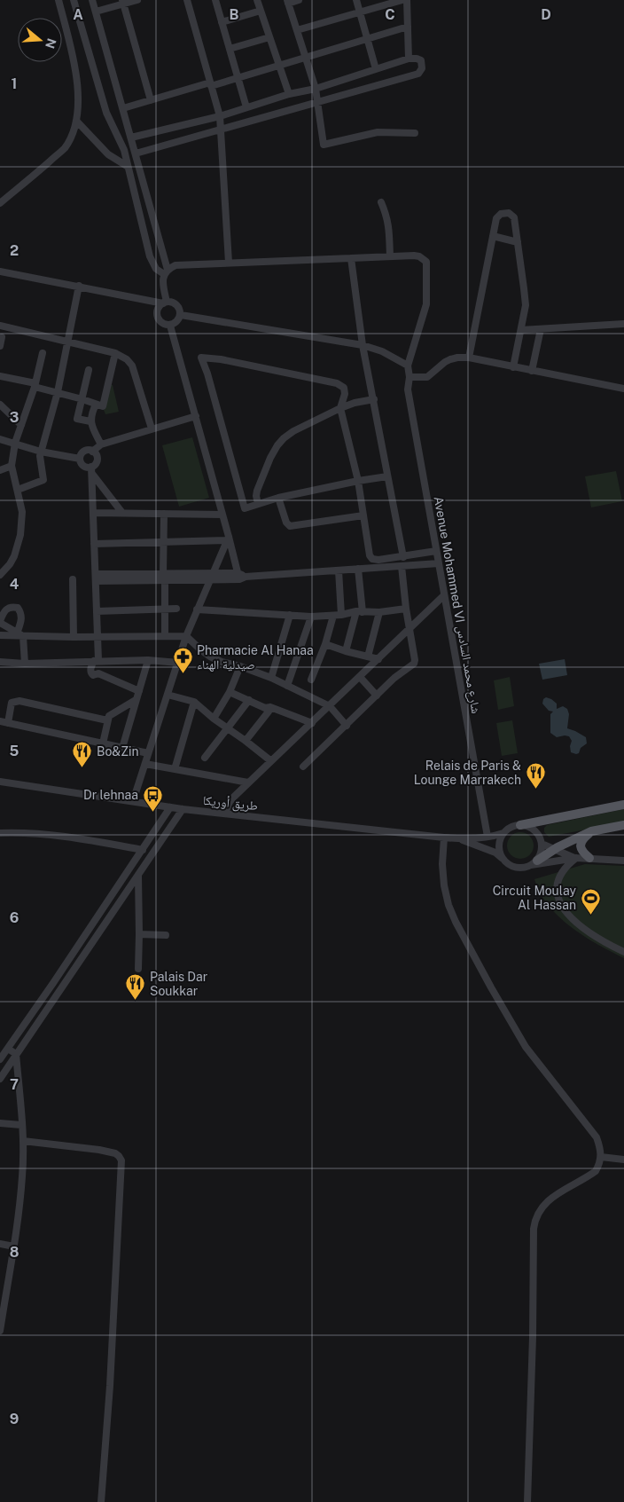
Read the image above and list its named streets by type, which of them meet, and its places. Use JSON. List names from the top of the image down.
{
  "streets": {
    "street": ["Avenue Mohammed VI شارع محمد السادس", "طريق أوريكا"]
  },
  "crossings": [
    ["Avenue Mohammed VI شارع محمد السادس", "طريق أوريكا"]
  ],
  "places": {
    "pharmacy": ["Pharmacie Al Hanaa صيدلية الهناء"],
    "restaurant": ["Bo&Zin", "Relais de Paris & Lounge Marrakech", "Palais Dar Soukkar"],
    "bus stop": ["Dr lehnaa"],
    "sports": ["Circuit Moulay Al Hassan"]
  },
  "north": "right",
  "grid": {
    "columns": [
      "A",
      "B",
      "C",
      "D"
    ],
    "rows": [
      "1",
      "2",
      "3",
      "4",
      "5",
      "6",
      "7",
      "8",
      "9"
    ]
  }
}
